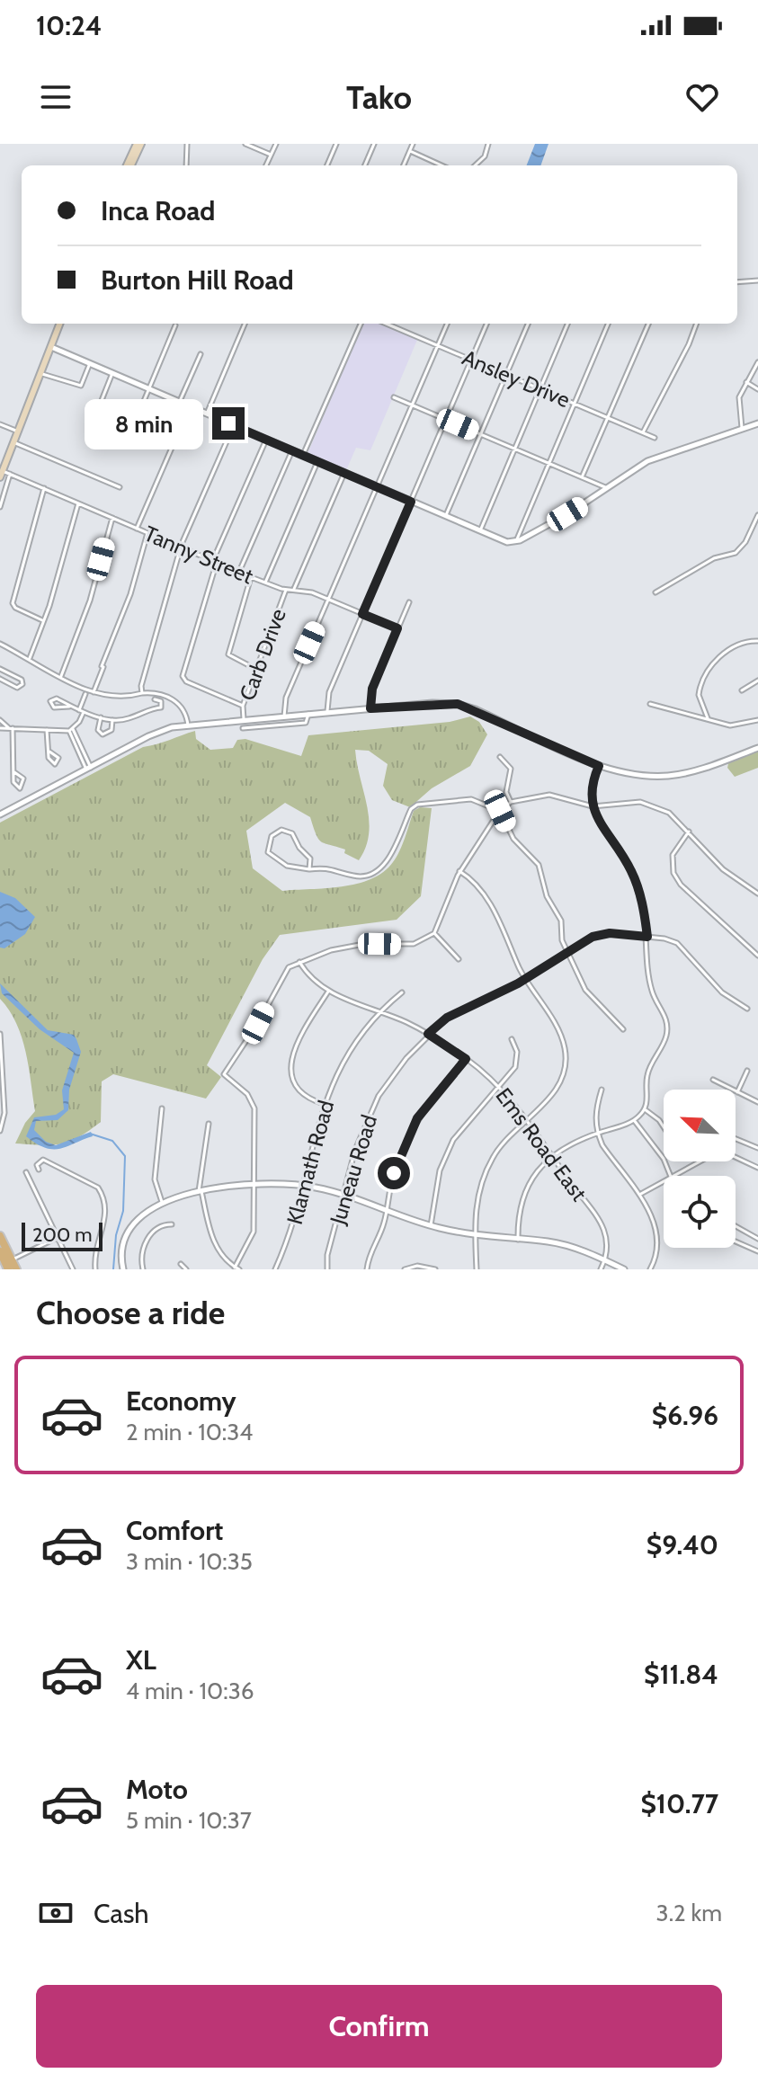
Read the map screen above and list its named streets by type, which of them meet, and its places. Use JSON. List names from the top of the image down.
{
  "streets": {
    "street": [
      "Ansley Drive",
      "Tanny Street",
      "Carb Drive",
      "Ems Road East",
      "Klamath Road",
      "Juneau Road"
    ]
  },
  "crossings": [
    ["Tanny Street", "Carb Drive"],
    ["Ems Road East", "Klamath Road"],
    ["Ems Road East", "Juneau Road"]
  ],
  "scale_bar": "200 m",
  "north": "top left",
  "page": {
    "status": "10:24",
    "header": "Tako",
    "banner": ["Inca Road", "Burton Hill Road"],
    "bubble": "8 min",
    "scale": "200 m",
    "heading": "Choose a ride",
    "list": [
      {
        "name": "Economy",
        "note": "2 min · 10:34",
        "value": "$6.96"
      },
      {
        "name": "Comfort",
        "note": "3 min · 10:35",
        "value": "$9.40"
      },
      {
        "name": "XL",
        "note": "4 min · 10:36",
        "value": "$11.84"
      },
      {
        "name": "Moto",
        "note": "5 min · 10:37",
        "value": "$10.77"
      }
    ],
    "pay": ["Cash", "3.2 km"],
    "buttons": "Confirm"
  }
}
